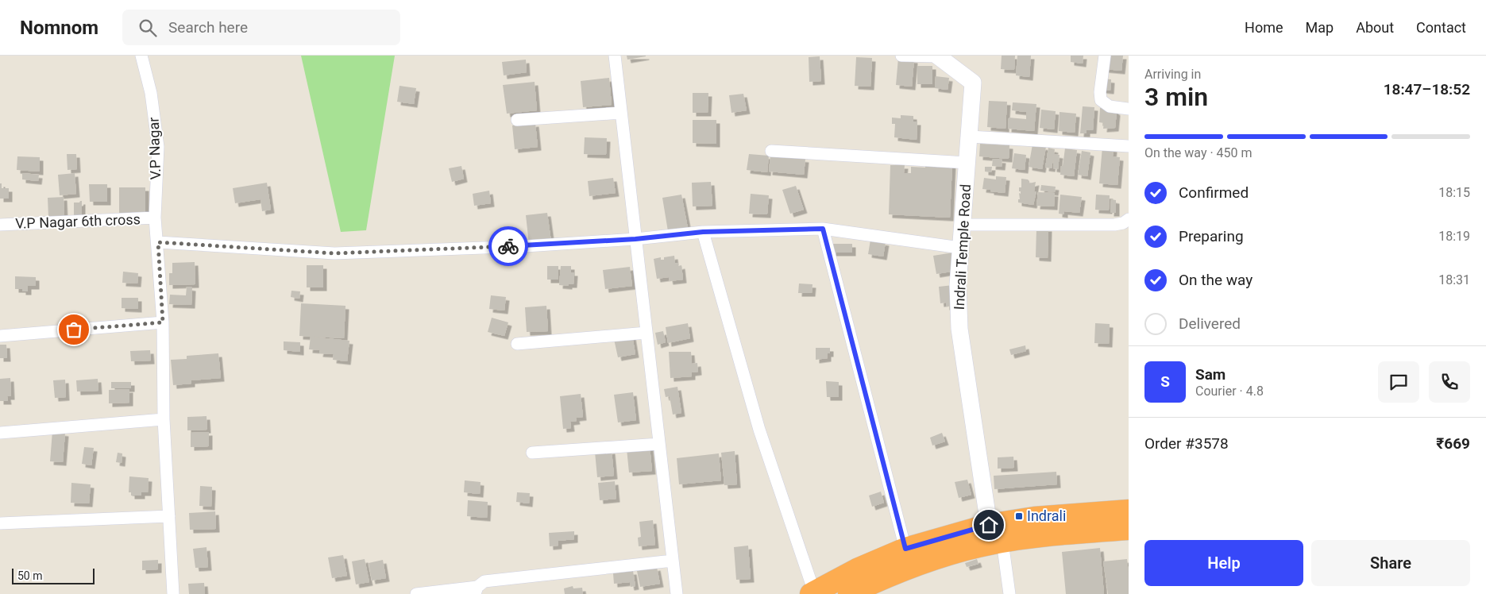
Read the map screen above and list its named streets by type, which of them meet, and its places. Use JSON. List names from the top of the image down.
{
  "streets": {
    "street": ["V.P Nagar", "V.P Nagar 6th cross", "Indrali Temple Road"]
  },
  "crossings": [
    ["V.P Nagar", "V.P Nagar 6th cross"]
  ],
  "places": {
    "transit": ["Indrali"]
  },
  "scale_bar": "50 m",
  "page": {
    "header": "Nomnom",
    "search": "Search here",
    "nav": [
      "Home",
      "Map",
      "About",
      "Contact"
    ],
    "heading": ["3 min", "Arriving in", "18:47–18:52"],
    "panel": [
      "Sam",
      "Courier · 4.8",
      "Order #3578",
      "₹669"
    ],
    "bar": "On the way · 450 m",
    "list": [
      ["Confirmed", "18:15"],
      ["Preparing", "18:19"],
      ["On the way", "18:31"],
      "Delivered"
    ],
    "round": "S",
    "buttons": ["Help", "Share"],
    "scale": "50 m"
  }
}
